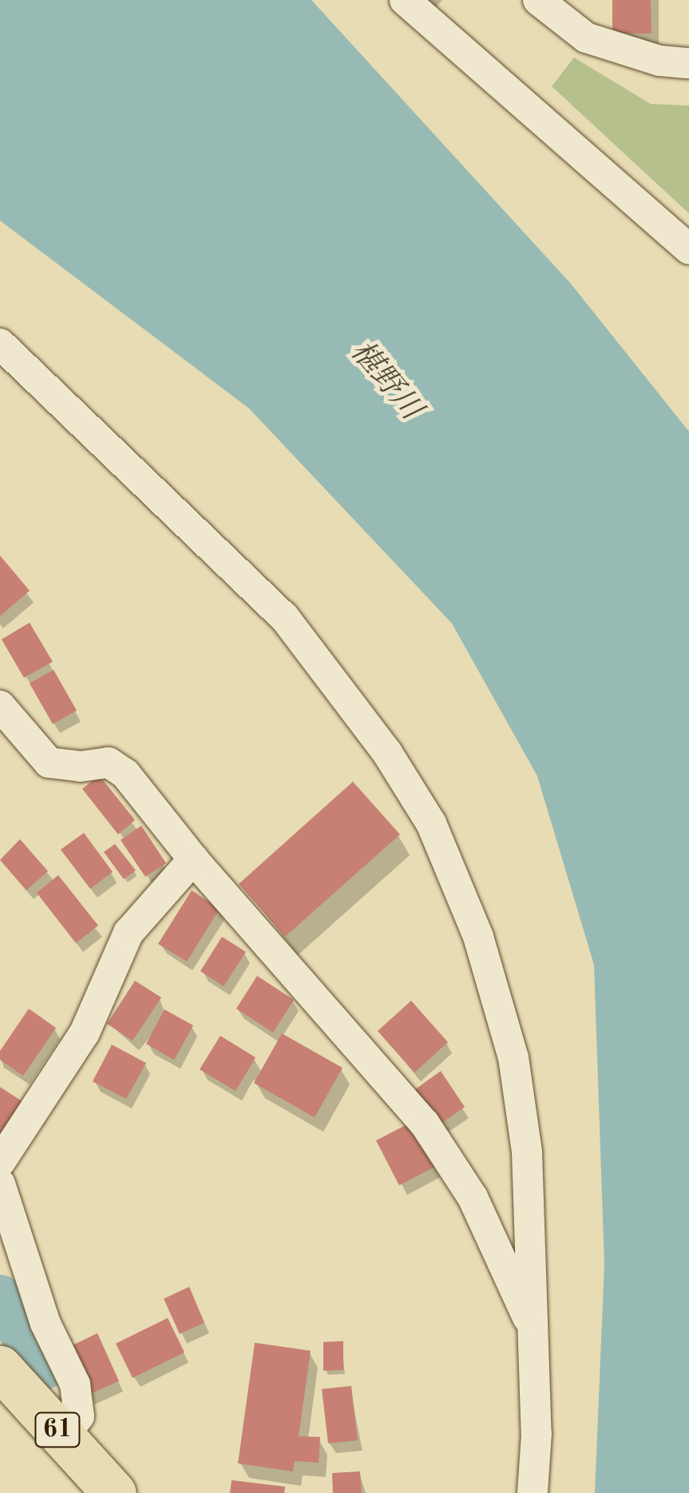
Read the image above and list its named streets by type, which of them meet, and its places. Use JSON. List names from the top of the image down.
{
  "streets": {
    "main road": ["61"]
  },
  "water": ["椹野川"]
}
